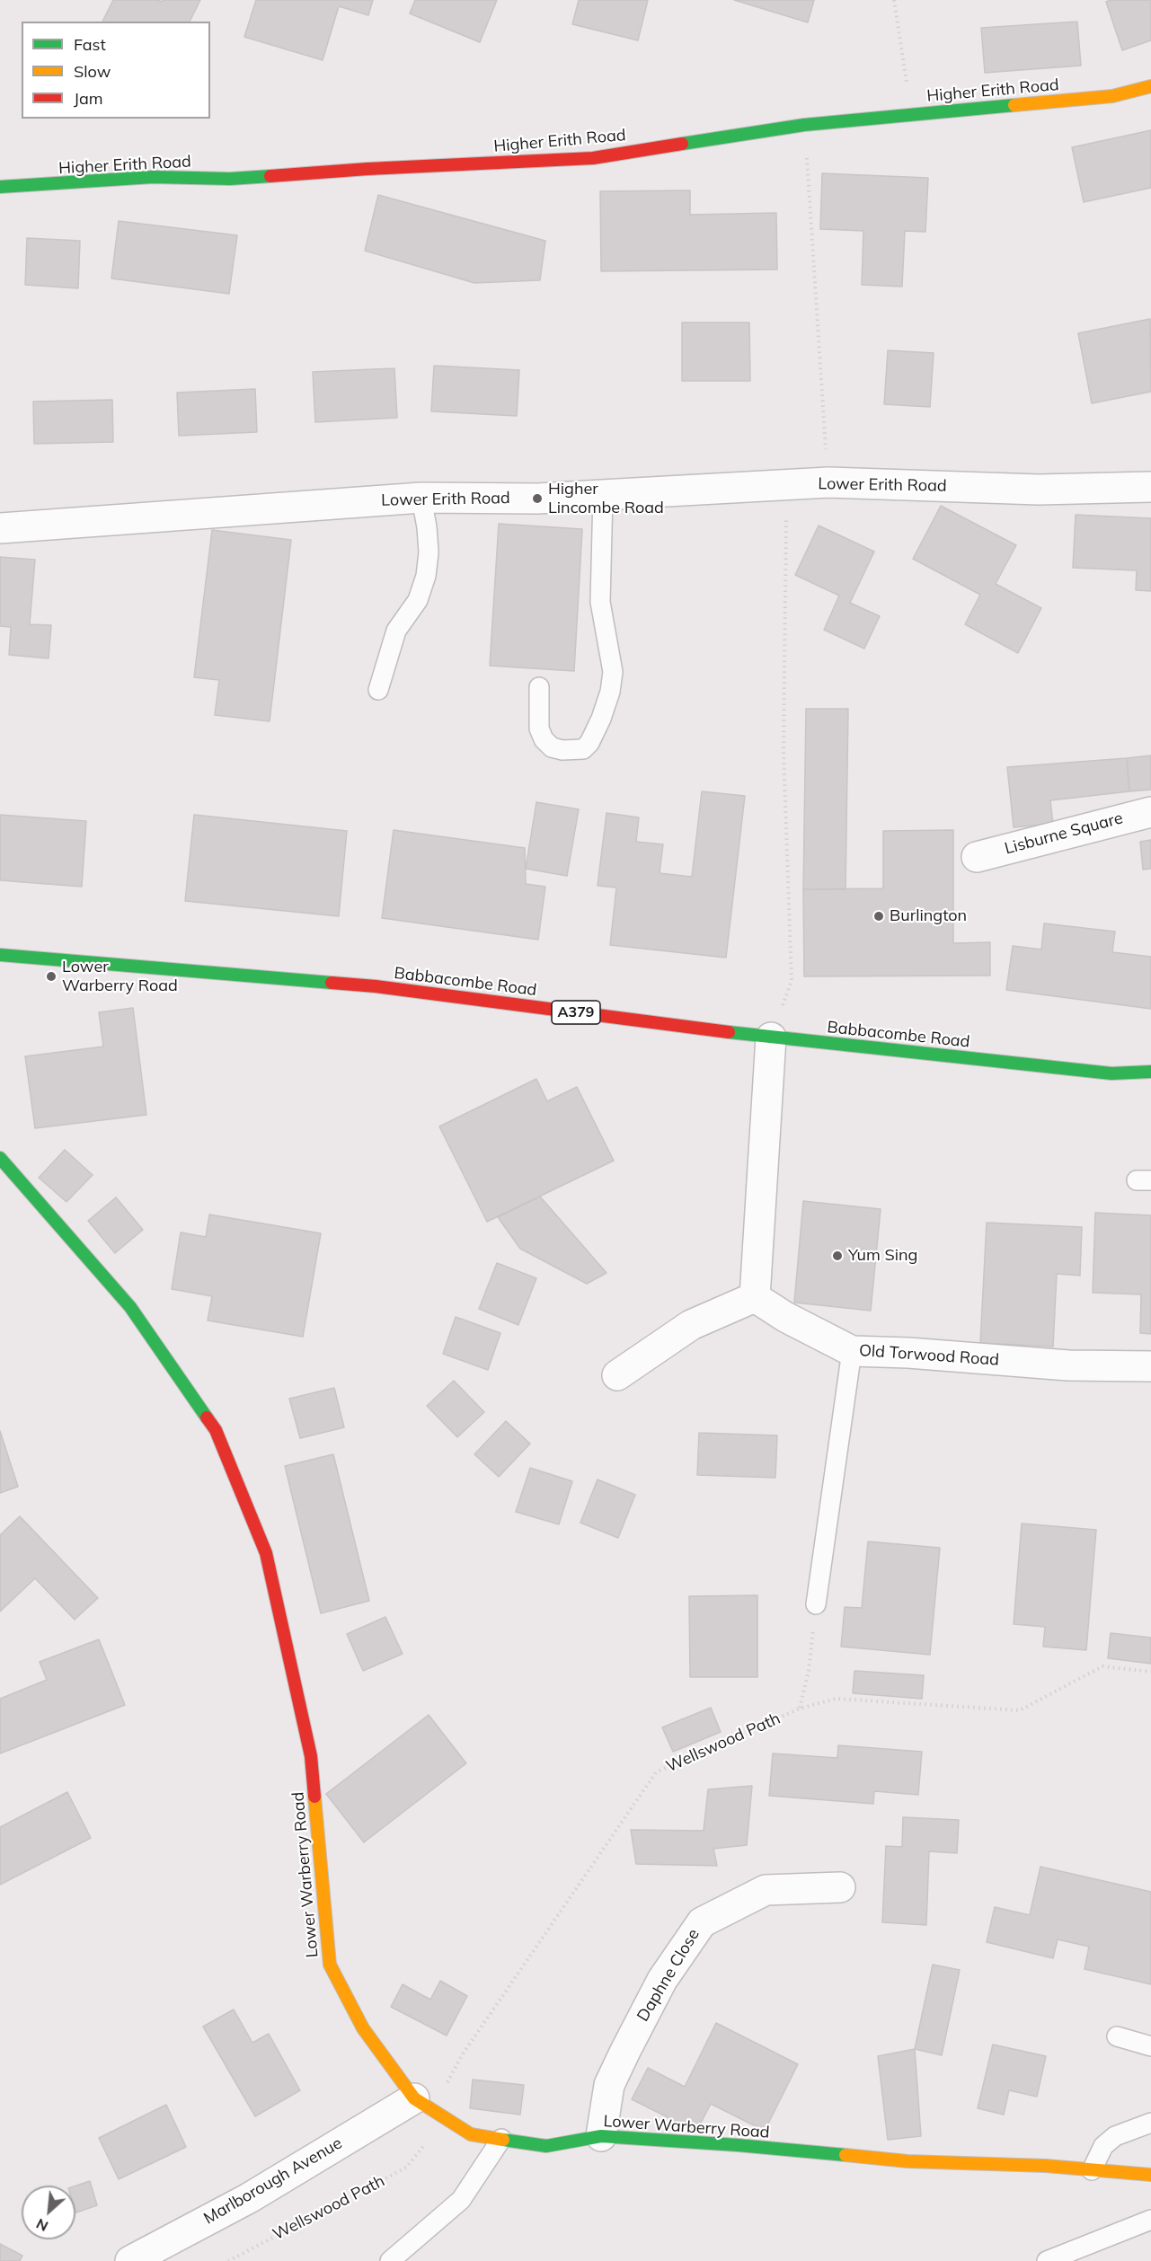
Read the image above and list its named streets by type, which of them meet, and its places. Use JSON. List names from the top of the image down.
{
  "streets": {
    "street": [
      "Higher Erith Road",
      "Lower Erith Road",
      "Lisburne Square",
      "Babbacombe Road",
      "A379",
      "Old Torwood Road",
      "Lower Warberry Road",
      "Daphne Close",
      "Marlborough Avenue"
    ],
    "path": ["Wellswood Path"]
  },
  "crossings": [
    ["Wellswood Path", "Lower Warberry Road"],
    ["Wellswood Path", "Marlborough Avenue"],
    ["Lower Warberry Road", "Daphne Close"],
    ["Lower Warberry Road", "Marlborough Avenue"]
  ],
  "places": [
    "Higher Lincombe Road",
    "Burlington",
    "Lower Warberry Road",
    "Yum Sing"
  ],
  "legend": ["Fast", "Slow", "Jam"],
  "north": "bottom left"
}
